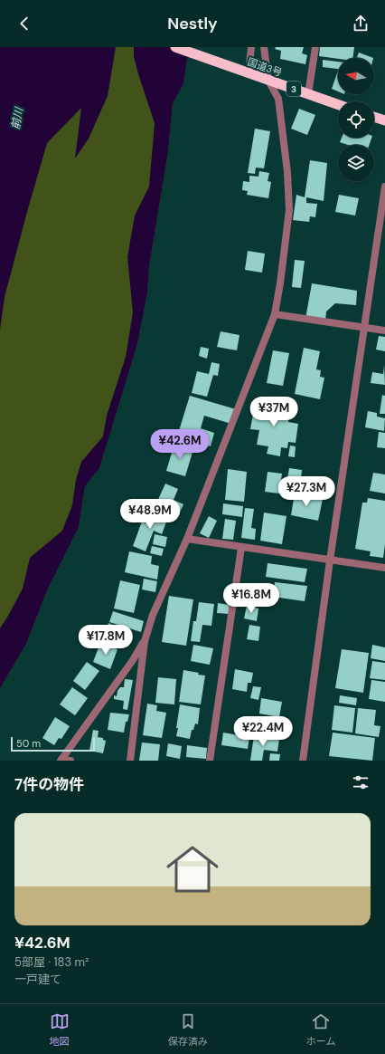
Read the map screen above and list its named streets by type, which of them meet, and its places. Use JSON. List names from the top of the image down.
{
  "streets": {
    "highway": ["国道3号", "3"]
  },
  "water": ["前川"],
  "scale_bar": "50 m",
  "north": "left",
  "page": {
    "header": "Nestly",
    "price": [
      "¥37M",
      "¥42.6M",
      "¥27.3M",
      "¥48.9M",
      "¥16.8M",
      "¥17.8M",
      "¥22.4M"
    ],
    "scale": "50 m",
    "heading": "7件の物件",
    "list": [
      {
        "name": "¥42.6M",
        "note": "5部屋 · 183 m² · 一戸建て"
      }
    ],
    "tabs": ["地図", "保存済み", "ホーム"]
  }
}
